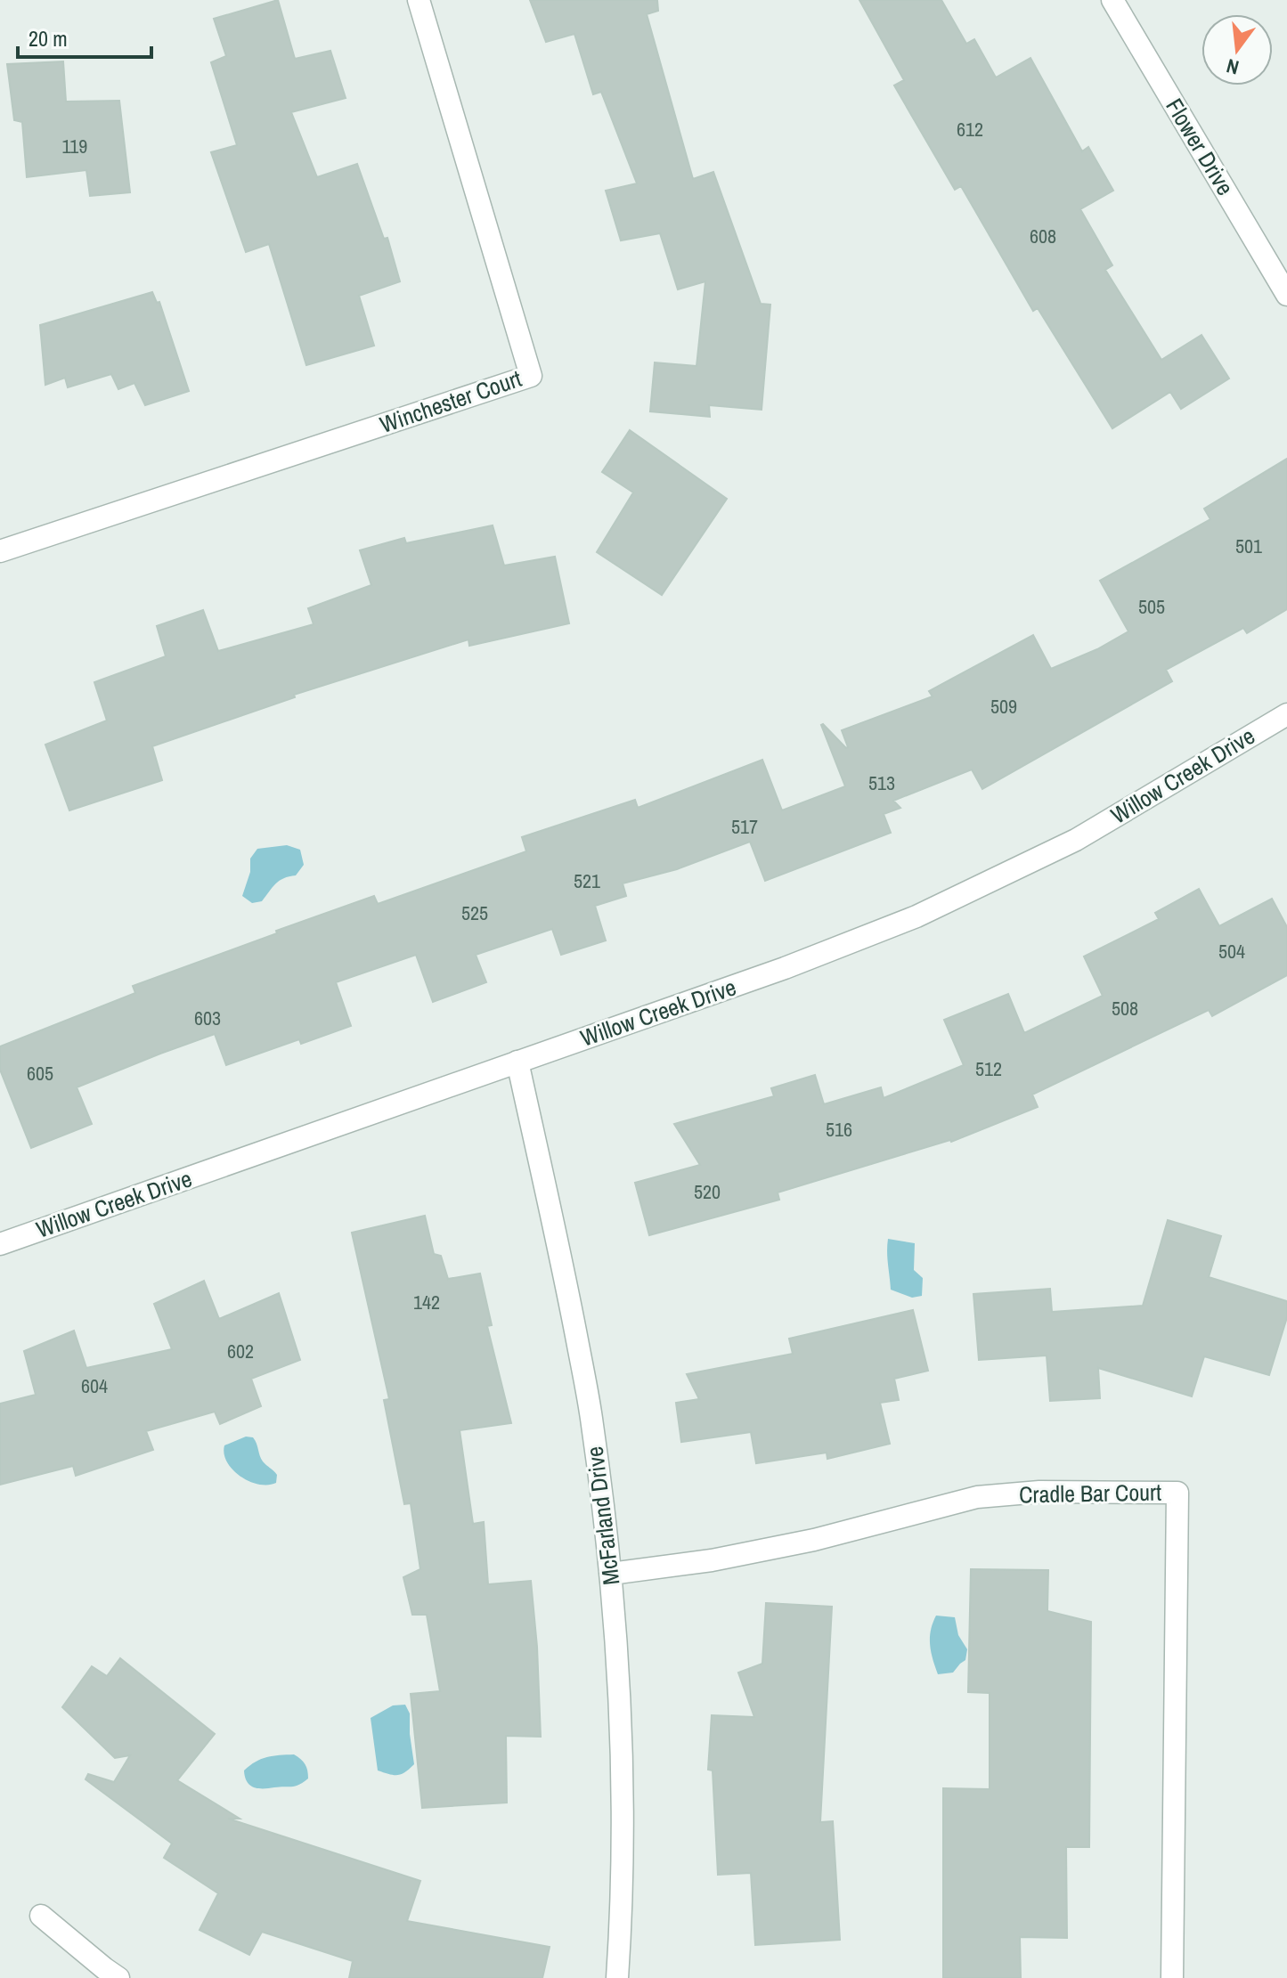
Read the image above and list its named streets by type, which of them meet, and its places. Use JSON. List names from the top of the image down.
{
  "streets": {
    "street": [
      "Flower Drive",
      "Winchester Court",
      "Willow Creek Drive",
      "Cradle Bar Court",
      "McFarland Drive"
    ]
  },
  "crossings": [
    ["Willow Creek Drive", "McFarland Drive"],
    ["Cradle Bar Court", "McFarland Drive"]
  ],
  "house_numbers": [
    "612",
    "119",
    "608",
    "501",
    "505",
    "509",
    "513",
    "517",
    "521",
    "525",
    "504",
    "508",
    "603",
    "512",
    "605",
    "516",
    "520",
    "142",
    "602",
    "604"
  ],
  "scale_bar": "20 m",
  "north": "bottom"
}
